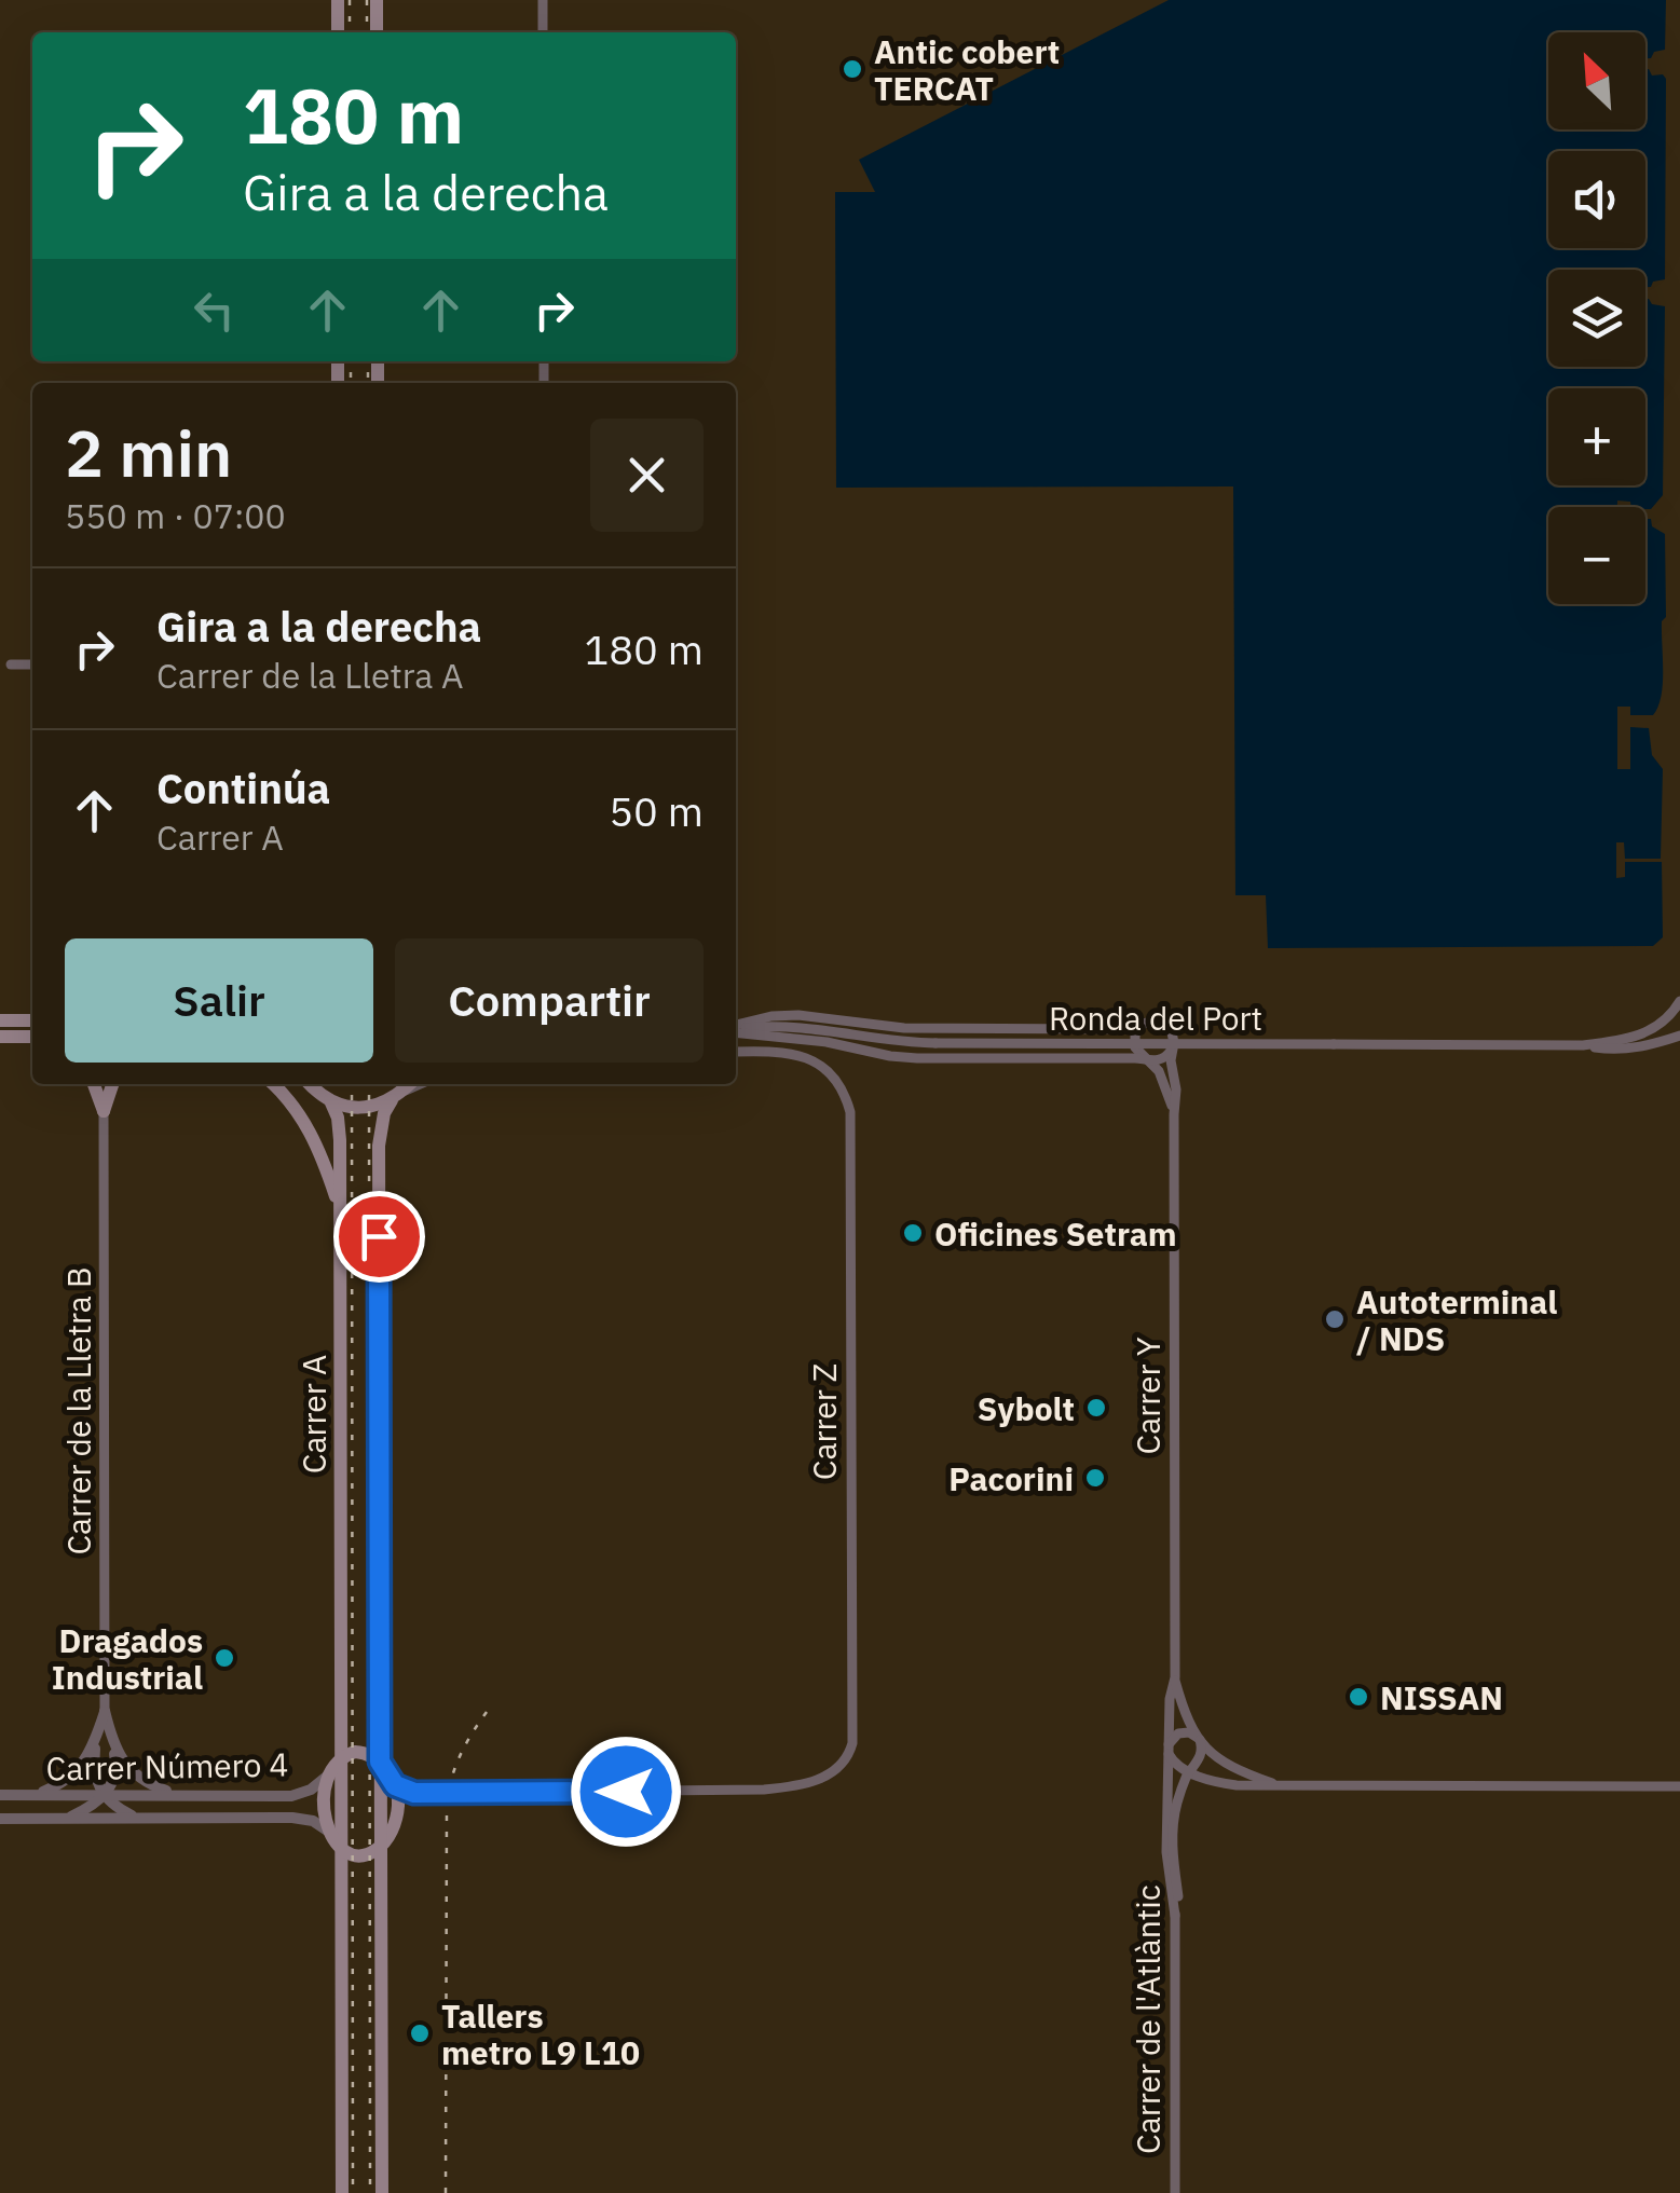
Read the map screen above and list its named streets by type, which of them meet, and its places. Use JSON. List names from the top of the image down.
{
  "streets": {
    "main road": ["Carrer A"],
    "street": [
      "Ronda del Port",
      "Carrer Y",
      "Carrer de la Lletra B",
      "Carrer Z",
      "Carrer Número 4",
      "Carrer de l'Atlàntic"
    ]
  },
  "places": [
    "Antic cobert TERCAT",
    "Oficines Setram",
    "Autoterminal / NDS",
    "Sybolt",
    "Pacorini",
    "Dragados Industrial",
    "NISSAN",
    "Tallers metro L9 L10"
  ],
  "north": "top left",
  "page": {
    "map_buttons": ["+", "−"],
    "turn": ["180 m", "Gira a la derecha"],
    "heading": ["2 min", "550 m · 07:00"],
    "list": [
      {
        "name": "Gira a la derecha",
        "note": "Carrer de la Lletra A",
        "value": "180 m"
      },
      {
        "name": "Continúa",
        "note": "Carrer A",
        "value": "50 m"
      }
    ],
    "buttons": ["Salir", "Compartir"]
  }
}
